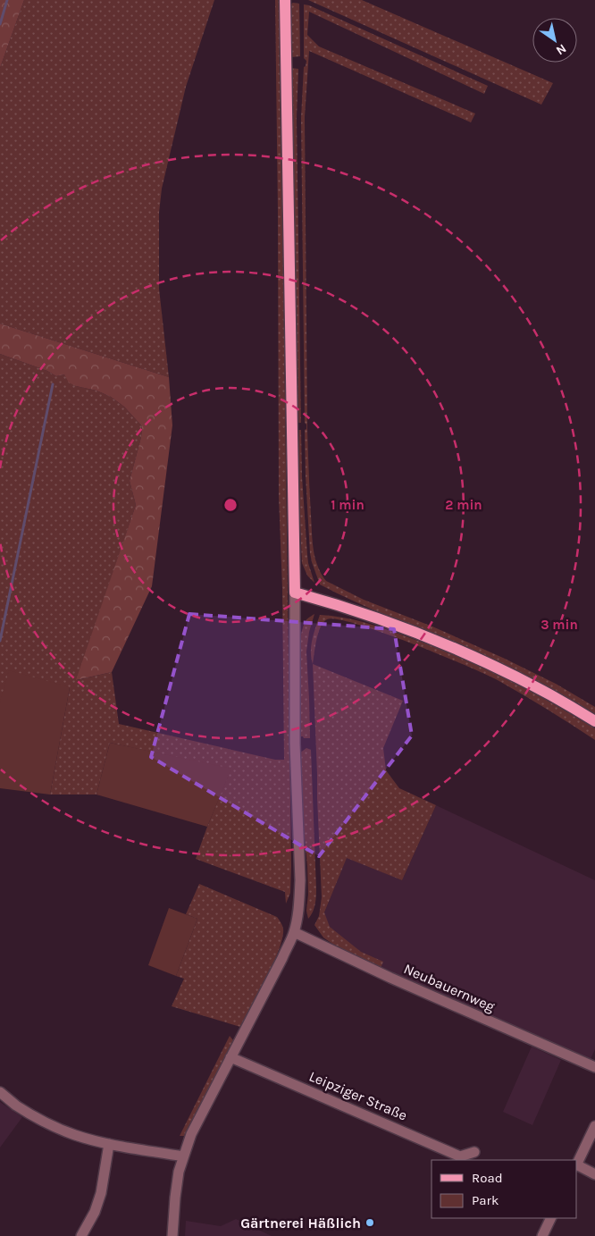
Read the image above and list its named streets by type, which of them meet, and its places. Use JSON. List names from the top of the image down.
{
  "streets": {
    "street": ["Neubauernweg", "Leipziger Straße"]
  },
  "places": ["Gärtnerei Häßlich"],
  "legend": ["Road", "Park"],
  "north": "bottom right",
  "rings": ["1 min", "2 min", "3 min"]
}
